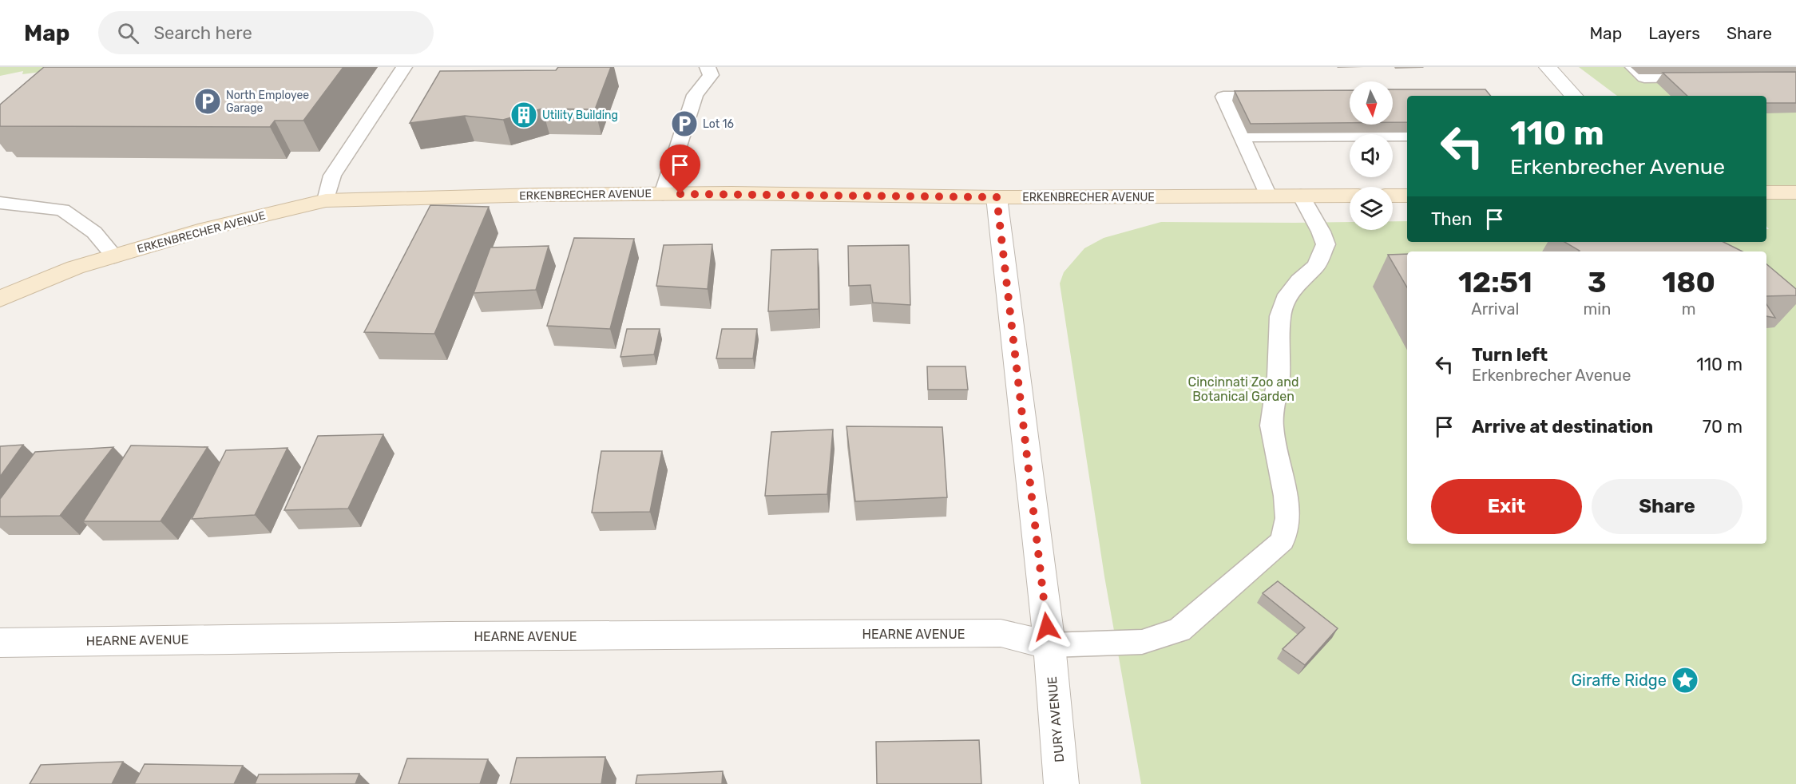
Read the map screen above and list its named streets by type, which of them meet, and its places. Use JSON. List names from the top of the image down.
{
  "streets": {
    "street": ["ERKENBRECHER AVENUE", "HEARNE AVENUE", "DURY AVENUE"]
  },
  "crossings": [
    ["ERKENBRECHER AVENUE", "DURY AVENUE"],
    ["HEARNE AVENUE", "DURY AVENUE"]
  ],
  "parks": ["Cincinnati Zoo and Botanical Garden"],
  "places": {
    "parking": ["North Employee Garage", "Lot 16"],
    "building": ["Utility Building"],
    "place": ["Giraffe Ridge"]
  },
  "north": "bottom",
  "page": {
    "header": "Map",
    "search": "Search here",
    "nav": ["Map", "Layers", "Share"],
    "turn": ["110 m", "Erkenbrecher Avenue"],
    "then": "Then",
    "eta": [
      "12:51",
      "Arrival",
      "3",
      "min",
      "180",
      "m"
    ],
    "list": [
      {
        "name": "Turn left",
        "note": "Erkenbrecher Avenue",
        "value": "110 m"
      },
      {
        "name": "Arrive at destination",
        "value": "70 m"
      }
    ],
    "buttons": ["Exit", "Share"]
  }
}
